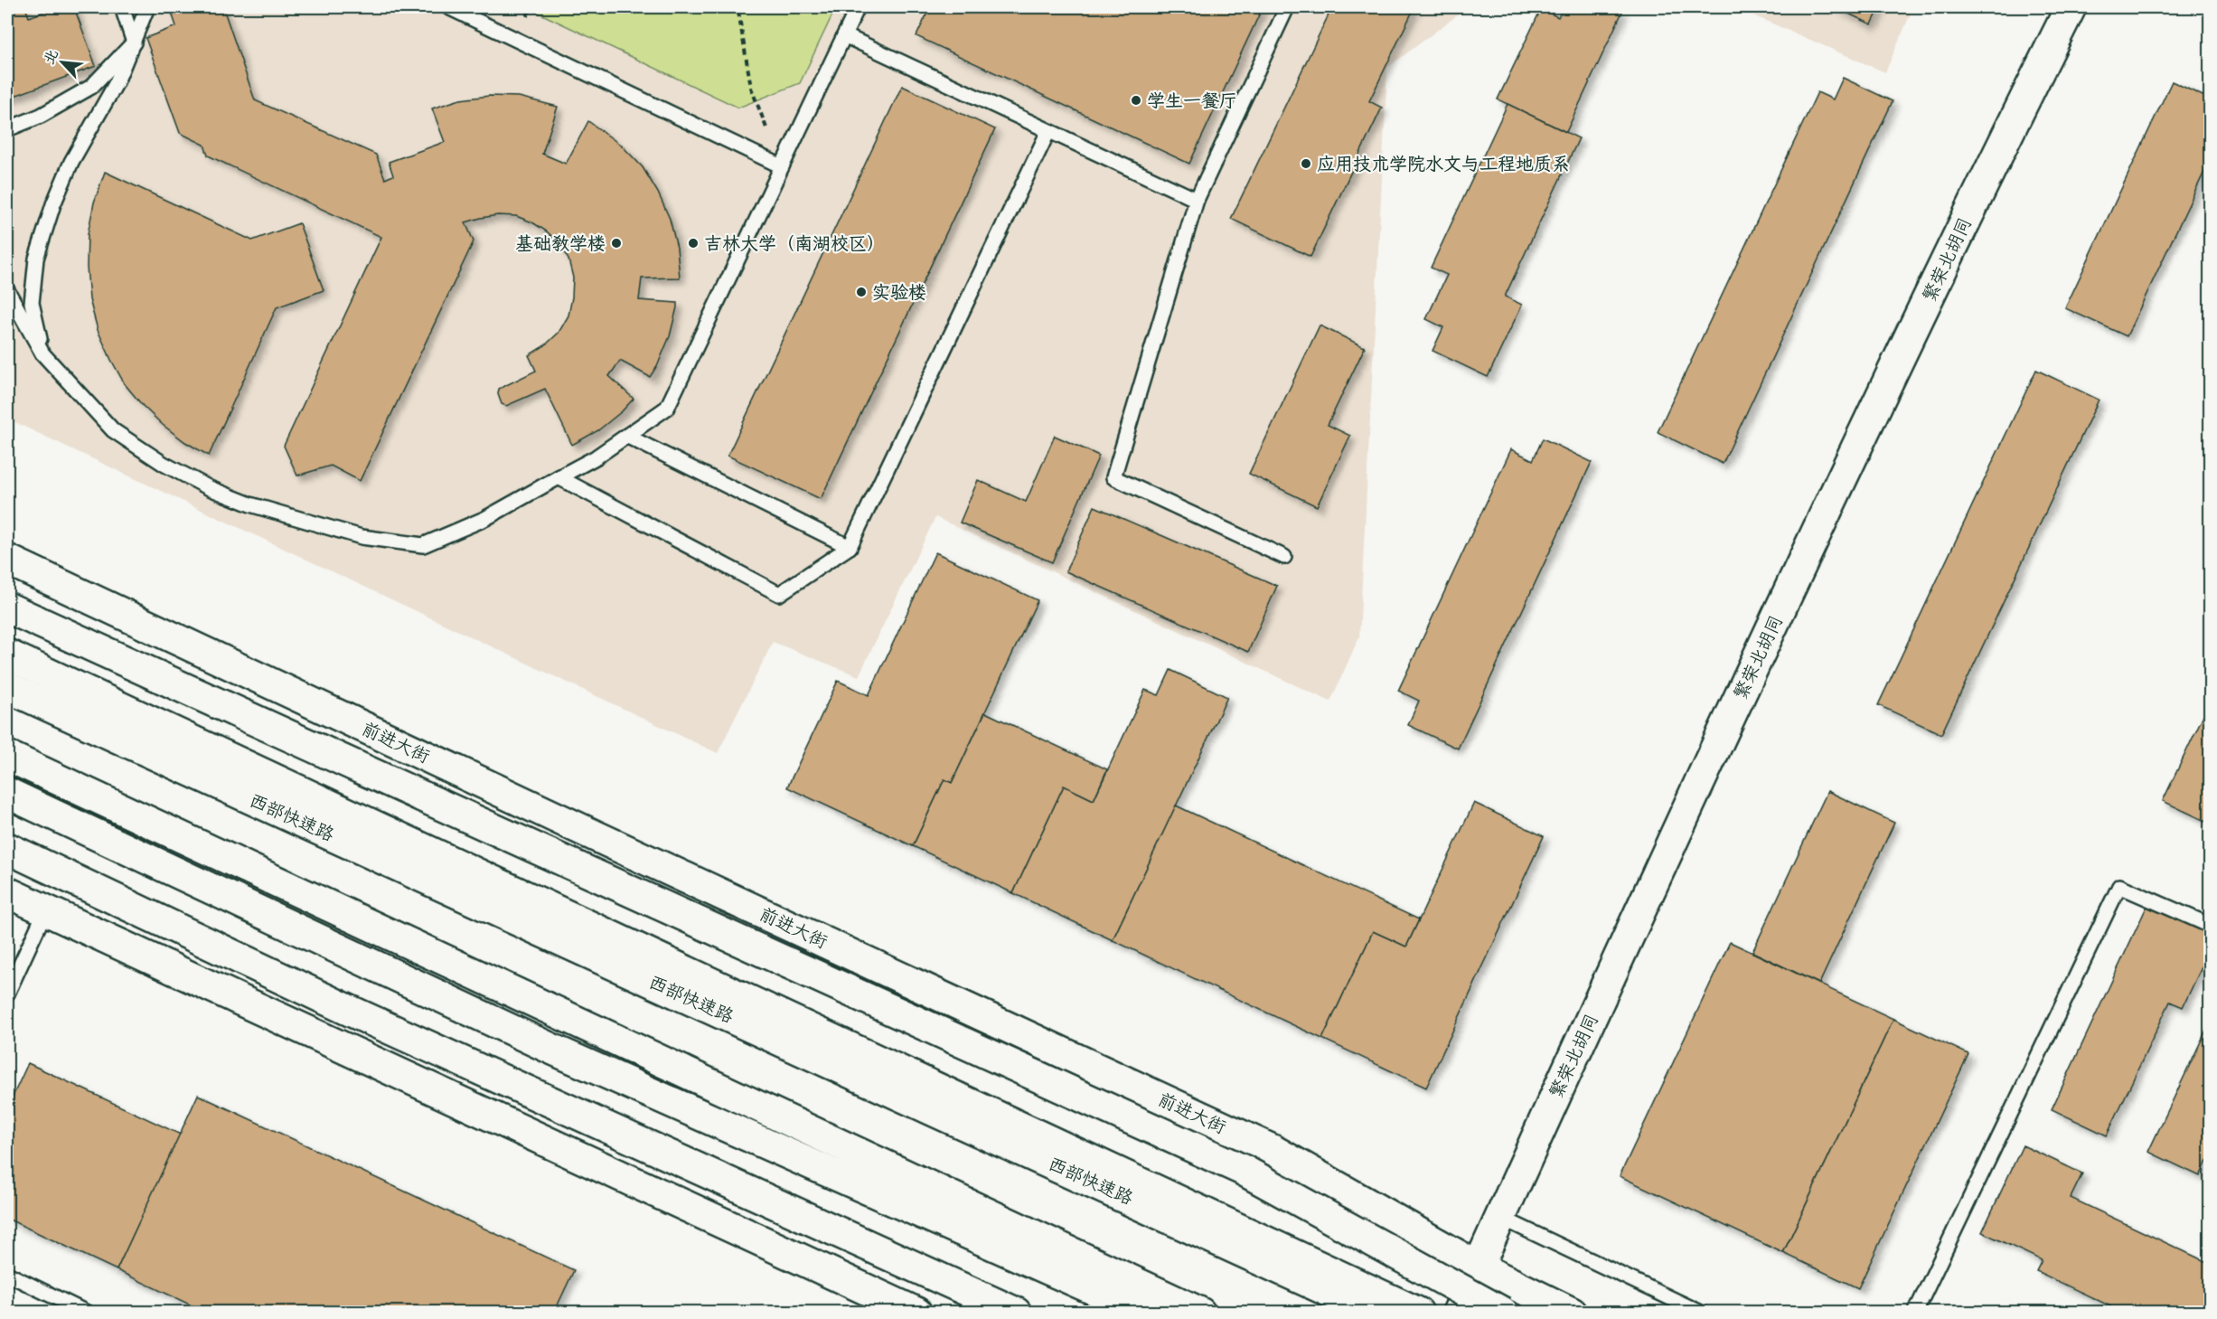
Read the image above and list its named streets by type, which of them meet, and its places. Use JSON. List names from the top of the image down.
{
  "streets": {
    "main road": ["繁荣北胡同", "前进大街", "西部快速路"]
  },
  "crossings": [
    ["繁荣北胡同", "前进大街"]
  ],
  "places": [
    "学生一餐厅",
    "应用技术学院水文与工程地质系",
    "基础教学楼",
    "吉林大学（南湖校区）",
    "实验楼"
  ],
  "north": "top left"
}
